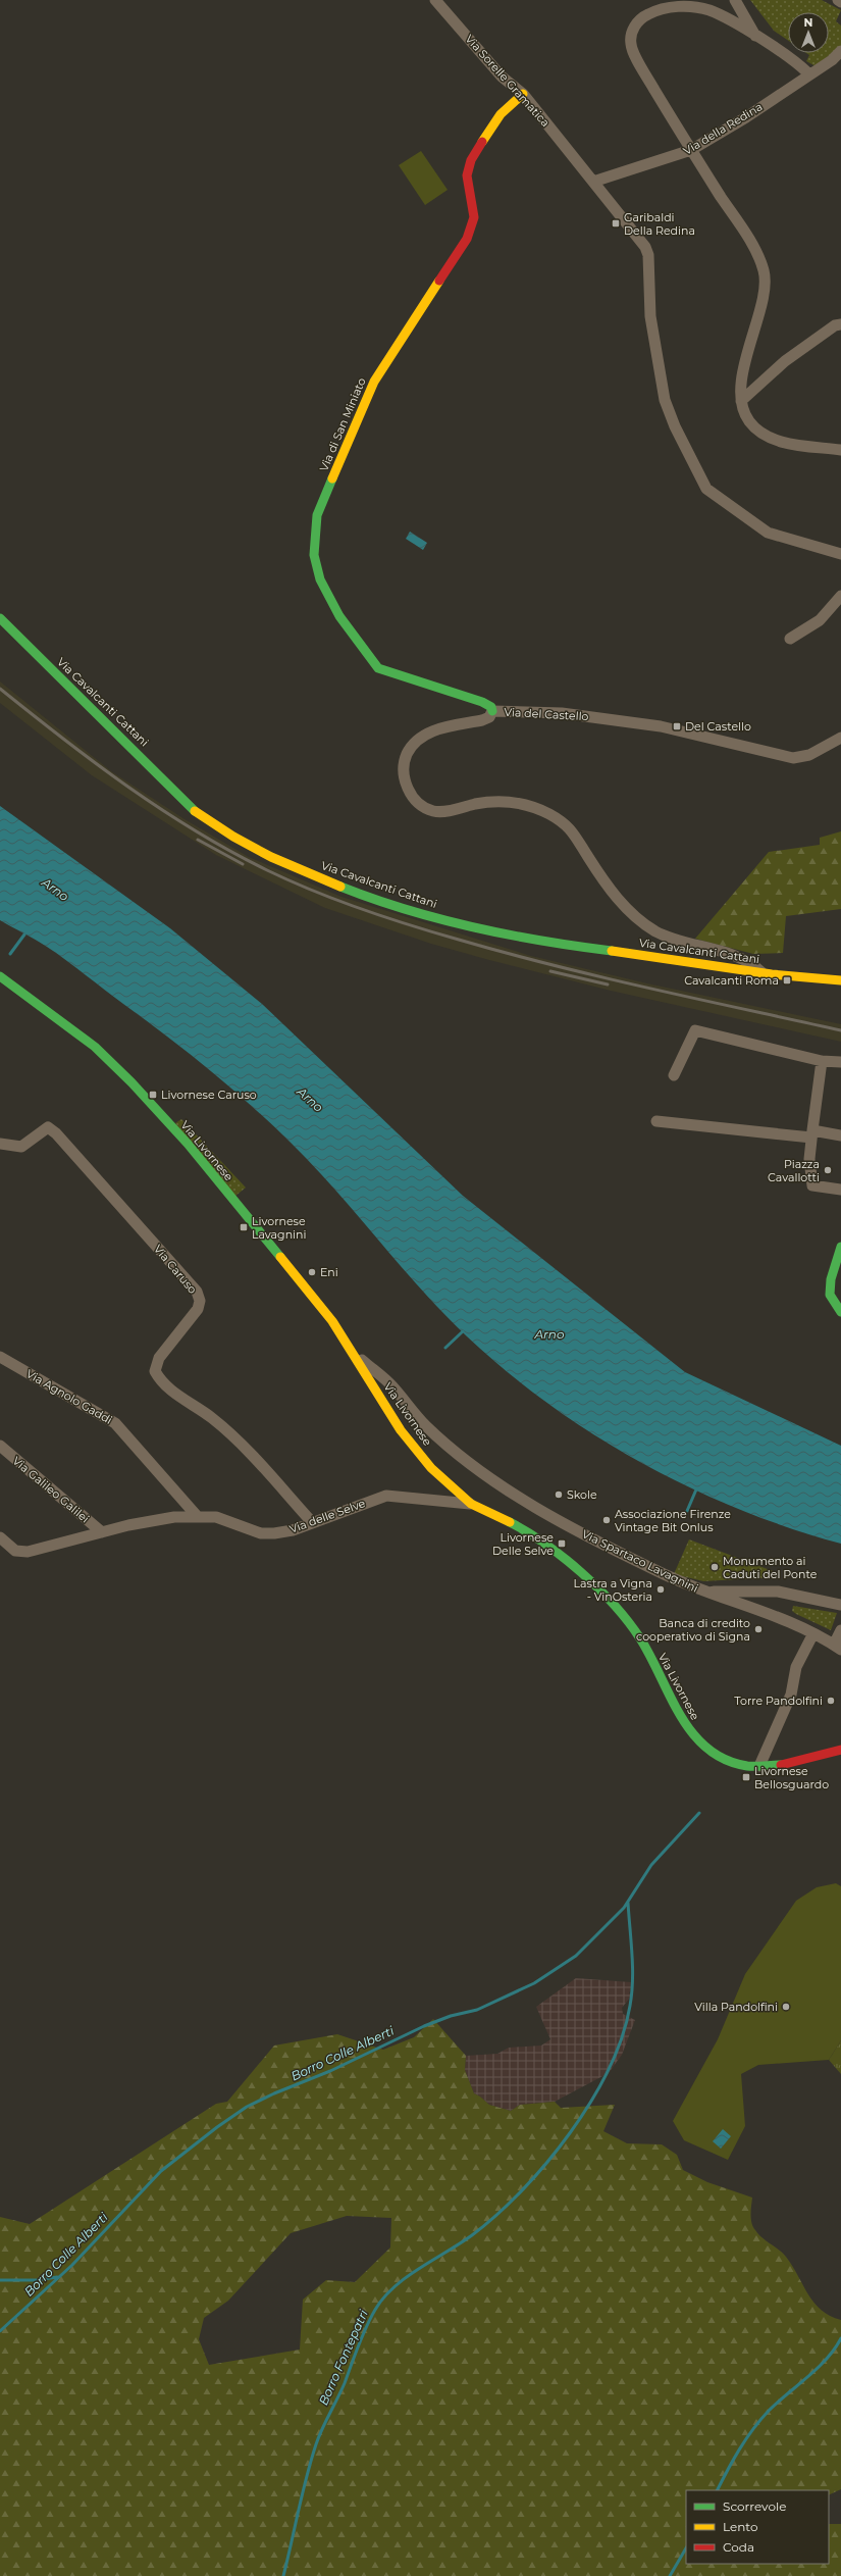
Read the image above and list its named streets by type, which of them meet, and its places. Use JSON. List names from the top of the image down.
{
  "streets": {
    "street": [
      "Via Sorelle Gramatica",
      "Via della Redina",
      "Via di San Miniato",
      "Via Cavalcanti Cattani",
      "Via del Castello",
      "Via Livornese",
      "Via Caruso",
      "Via Agnolo Gaddi",
      "Via Galileo Galilei",
      "Via delle Selve",
      "Via Spartaco Lavagnini"
    ]
  },
  "crossings": [
    ["Via Sorelle Gramatica", "Via della Redina"],
    ["Via Sorelle Gramatica", "Via di San Miniato"],
    ["Via di San Miniato", "Via del Castello"],
    ["Via Cavalcanti Cattani", "Via del Castello"],
    ["Via Livornese", "Via delle Selve"],
    ["Via Livornese", "Via Spartaco Lavagnini"],
    ["Via Caruso", "Via delle Selve"],
    ["Via Agnolo Gaddi", "Via delle Selve"],
    ["Via Galileo Galilei", "Via delle Selve"]
  ],
  "water": ["Arno", "Borro Colle Alberti", "Borro Fontepatri"],
  "places": {
    "transit": [
      "Garibaldi Della Redina",
      "Del Castello",
      "Cavalcanti Roma",
      "Livornese Caruso",
      "Livornese Lavagnini",
      "Livornese Delle Selve",
      "Livornese Bellosguardo"
    ],
    "other": [
      "Piazza Cavallotti",
      "Eni",
      "Skole",
      "Associazione Firenze Vintage Bit Onlus",
      "Monumento ai Caduti del Ponte",
      "Lastra a Vigna - VinOsteria",
      "Banca di credito cooperativo di Signa",
      "Torre Pandolfini",
      "Villa Pandolfini"
    ]
  },
  "legend": ["Scorrevole", "Lento", "Coda"],
  "north": "top"
}
